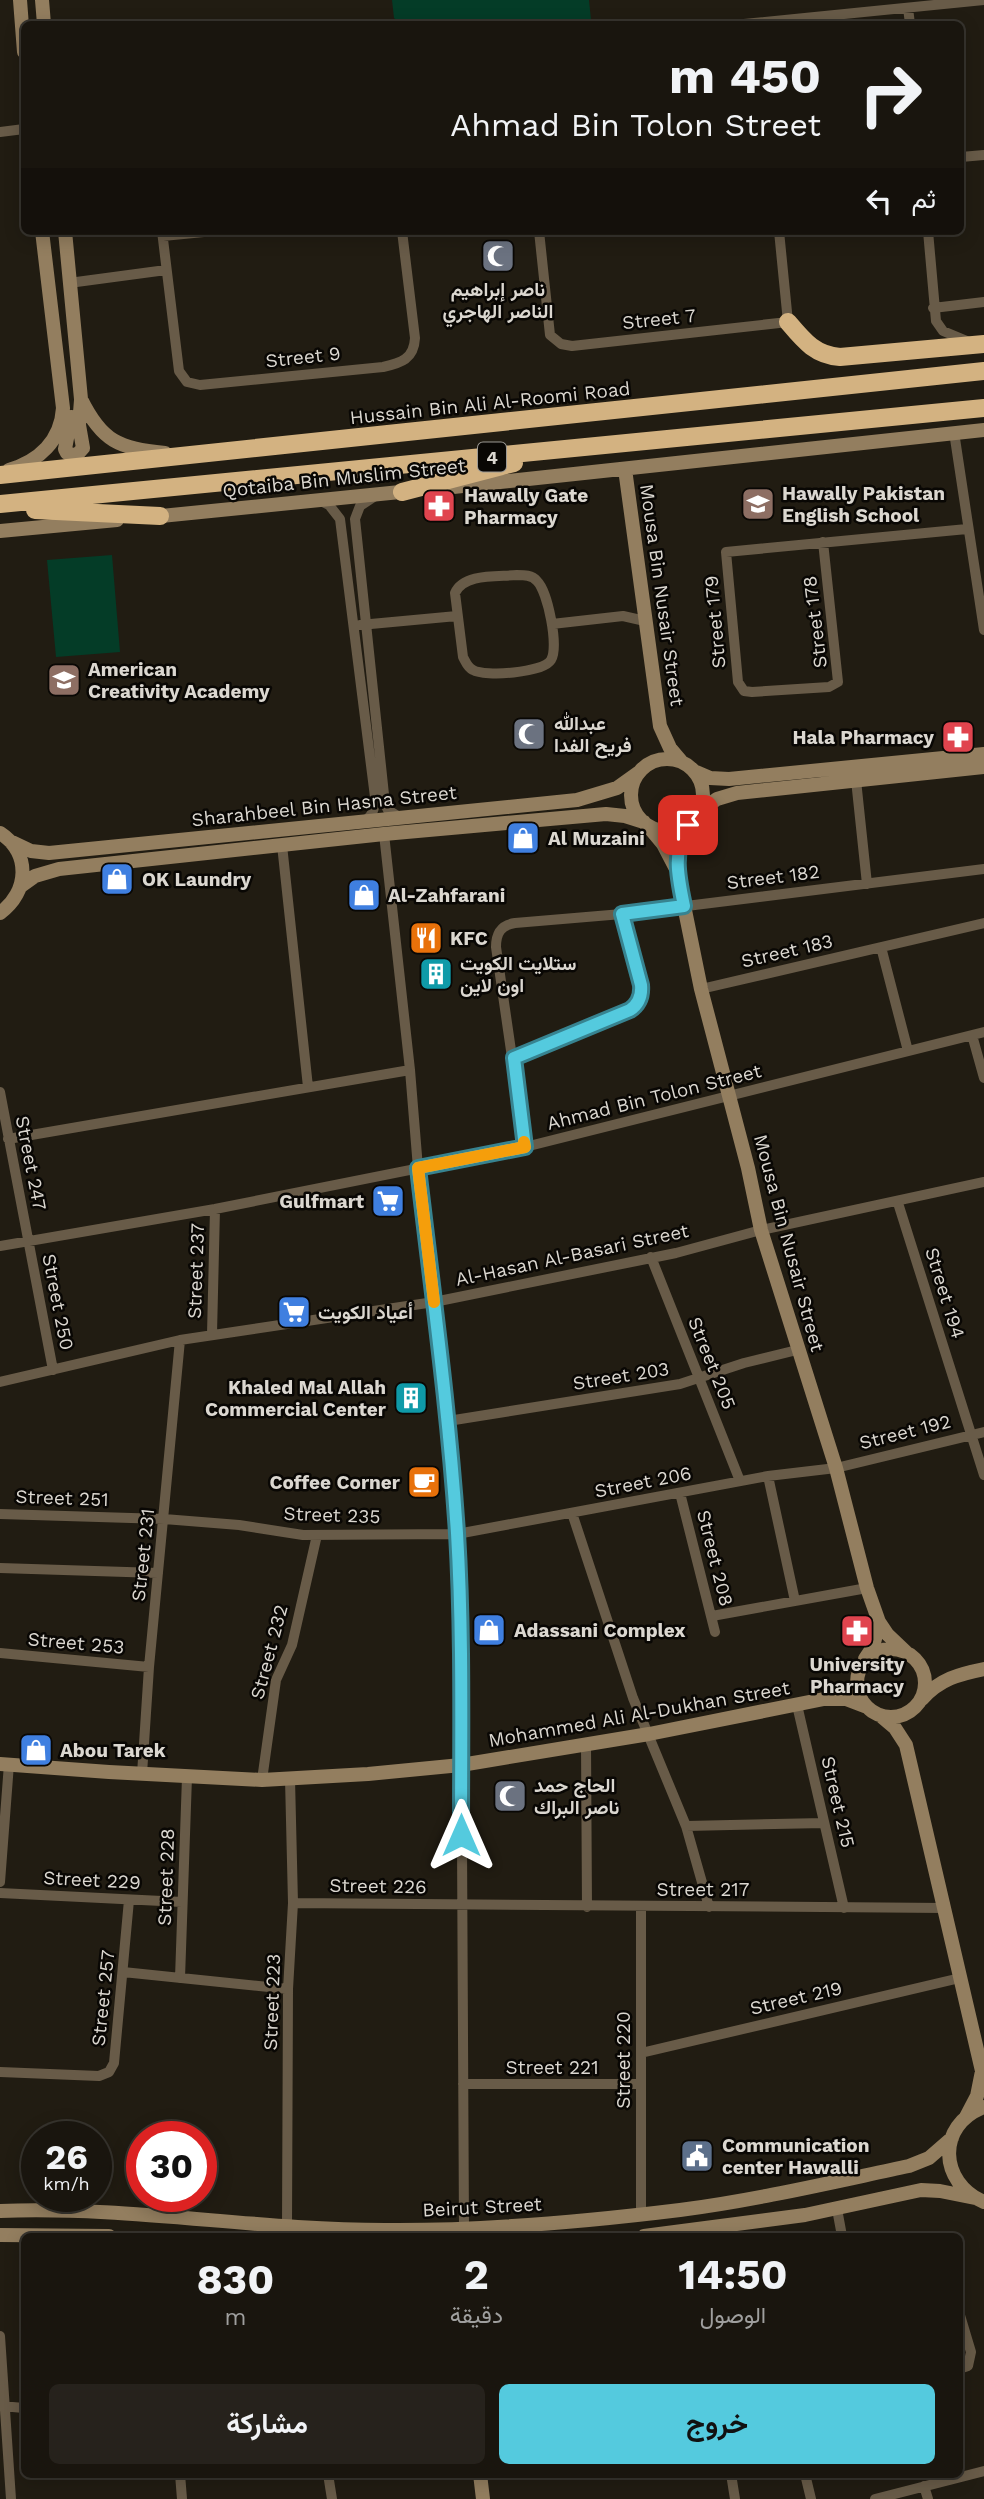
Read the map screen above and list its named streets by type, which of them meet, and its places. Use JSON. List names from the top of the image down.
{
  "streets": {
    "highway": ["Hussain Bin Ali Al-Roomi Road", "4"],
    "street": [
      "Street 7",
      "Street 9",
      "Qotaiba Bin Muslim Street",
      "Mousa Bin Nusair Street",
      "Street 179",
      "Street 178",
      "Sharahbeel Bin Hasna Street",
      "Street 182",
      "Street 183",
      "Ahmad Bin Tolon Street",
      "Street 247",
      "Al-Hasan Al-Basari Street",
      "Street 237",
      "Street 194",
      "Street 250",
      "Street 205",
      "Street 203",
      "Street 192",
      "Street 206",
      "Street 251",
      "Street 235",
      "Street 231",
      "Street 208",
      "Street 253",
      "Street 232",
      "Mohammed Ali Al-Dukhan Street",
      "Street 215",
      "Street 228",
      "Street 229",
      "Street 226",
      "Street 217",
      "Street 257",
      "Street 219",
      "Street 223",
      "Street 220",
      "Street 221",
      "Beirut Street"
    ]
  },
  "crossings": [
    ["Qotaiba Bin Muslim Street", "Mousa Bin Nusair Street"],
    ["Mousa Bin Nusair Street", "Sharahbeel Bin Hasna Street"],
    ["Mousa Bin Nusair Street", "Street 182"],
    ["Mousa Bin Nusair Street", "Street 183"],
    ["Mousa Bin Nusair Street", "Ahmad Bin Tolon Street"],
    ["Mousa Bin Nusair Street", "Al-Hasan Al-Basari Street"],
    ["Mousa Bin Nusair Street", "Street 203"],
    ["Mousa Bin Nusair Street", "Street 192"],
    ["Mousa Bin Nusair Street", "Street 206"],
    ["Mousa Bin Nusair Street", "Mohammed Ali Al-Dukhan Street"],
    ["Street 179", "Street 178"],
    ["Ahmad Bin Tolon Street", "Street 247"],
    ["Ahmad Bin Tolon Street", "Street 237"],
    ["Ahmad Bin Tolon Street", "Street 250"],
    ["Street 247", "Street 250"],
    ["Al-Hasan Al-Basari Street", "Street 237"],
    ["Al-Hasan Al-Basari Street", "Street 194"],
    ["Al-Hasan Al-Basari Street", "Street 250"],
    ["Al-Hasan Al-Basari Street", "Street 205"],
    ["Al-Hasan Al-Basari Street", "Street 231"],
    ["Street 194", "Street 192"],
    ["Street 205", "Street 203"],
    ["Street 205", "Street 206"],
    ["Street 192", "Street 206"],
    ["Street 206", "Street 235"],
    ["Street 206", "Street 208"],
    ["Street 251", "Street 235"],
    ["Street 251", "Street 231"],
    ["Street 235", "Street 231"],
    ["Street 235", "Street 232"],
    ["Street 231", "Street 253"],
    ["Street 231", "Mohammed Ali Al-Dukhan Street"],
    ["Street 232", "Mohammed Ali Al-Dukhan Street"],
    ["Mohammed Ali Al-Dukhan Street", "Street 215"],
    ["Mohammed Ali Al-Dukhan Street", "Street 228"],
    ["Mohammed Ali Al-Dukhan Street", "Street 223"],
    ["Street 215", "Street 217"],
    ["Street 228", "Street 229"],
    ["Street 229", "Street 257"],
    ["Street 226", "Street 217"],
    ["Street 226", "Street 223"],
    ["Street 217", "Street 220"],
    ["Street 219", "Street 220"],
    ["Street 223", "Beirut Street"],
    ["Street 220", "Street 221"],
    ["Street 220", "Beirut Street"]
  ],
  "places": {
    "mosque": ["ناصر إبراهيم الناصر الهاجري", "عبدالله فريح الفدا", "الحاج حمد ناصر البراك"],
    "school or university": ["Hawally Pakistan English School", "American Creativity Academy"],
    "pharmacy": ["Hawally Gate Pharmacy", "Hala Pharmacy", "University Pharmacy"],
    "shop": [
      "Al Muzaini",
      "OK Laundry",
      "Al-Zahfarani",
      "Adassani Complex",
      "Abou Tarek"
    ],
    "restaurant": ["KFC"],
    "building": ["ستلايت الكويت اون لاين", "Khaled Mal Allah Commercial Center"],
    "supermarket": ["Gulfmart", "أعياد الكويت"],
    "cafe": ["Coffee Corner"],
    "public building": ["Communication center Hawalli"]
  },
  "page": {
    "turn": ["450 m", "Ahmad Bin Tolon Street"],
    "then": "ثم",
    "speed": "26 km/h",
    "limit": "30",
    "eta": [
      "14:50",
      "الوصول",
      "2",
      "دقيقة",
      "830",
      "m"
    ],
    "buttons": ["خروج", "مشاركة"]
  }
}
